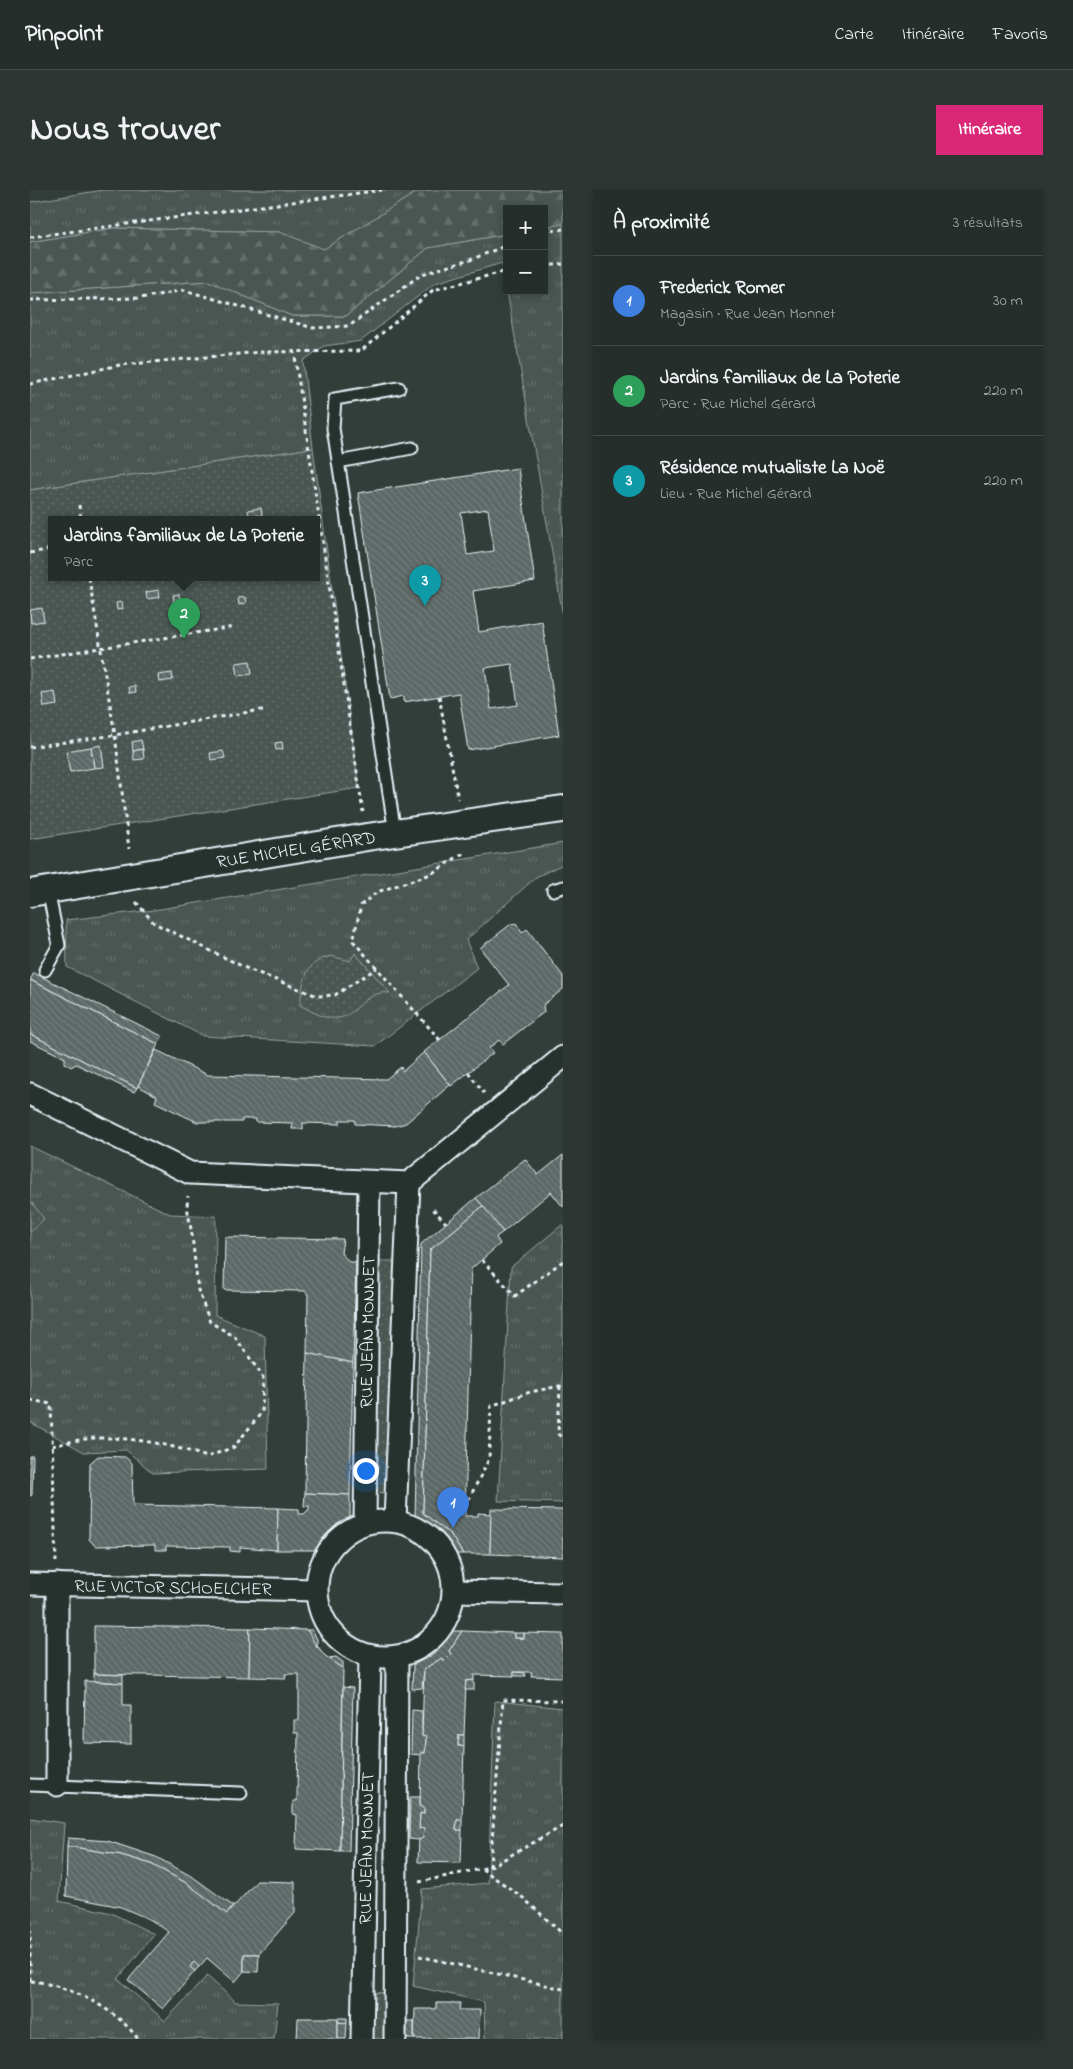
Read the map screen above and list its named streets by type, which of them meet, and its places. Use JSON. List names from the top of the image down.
{
  "streets": {
    "street": ["RUE MICHEL GÉRARD", "RUE JEAN MONNET", "RUE VICTOR SCHOELCHER"]
  },
  "crossings": [
    ["RUE JEAN MONNET", "RUE VICTOR SCHOELCHER"]
  ],
  "page": {
    "header": "Pinpoint",
    "nav": ["Carte", "Itinéraire", "Favoris"],
    "title": "Nous trouver",
    "buttons": "Itinéraire",
    "heading": ["À proximité", "3 résultats"],
    "map_buttons": ["+", "−"],
    "list": [
      {
        "mark": "1",
        "name": "Frederick Romer",
        "note": "Magasin · Rue Jean Monnet",
        "value": "30 m"
      },
      {
        "mark": "2",
        "name": "Jardins familiaux de La Poterie",
        "note": "Parc · Rue Michel Gérard",
        "value": "220 m"
      },
      {
        "mark": "3",
        "name": "Résidence mutualiste La Noë",
        "note": "Lieu · Rue Michel Gérard",
        "value": "220 m"
      }
    ],
    "popup": ["Jardins familiaux de La Poterie", "Parc"],
    "pins": ["3", "2", "1"]
  }
}
